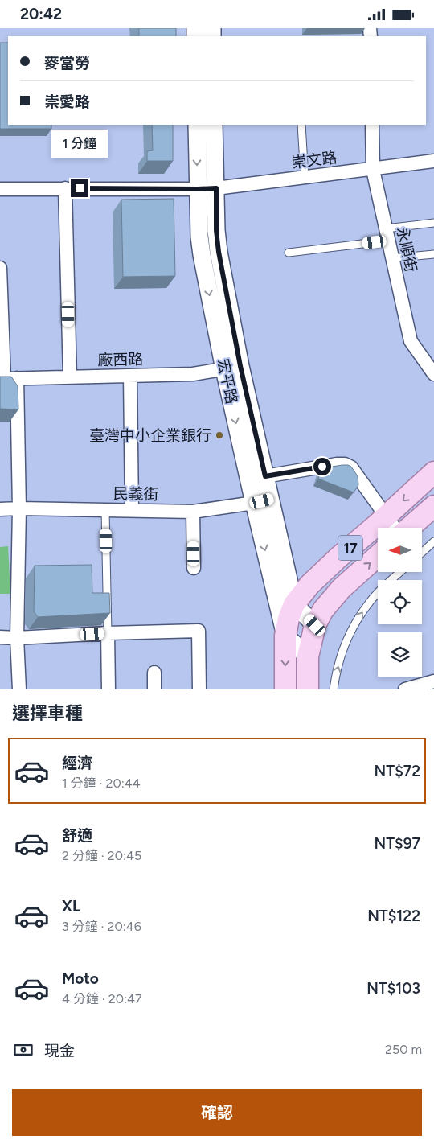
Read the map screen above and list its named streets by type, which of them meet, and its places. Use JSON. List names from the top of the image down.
{
  "streets": {
    "main road": ["17"],
    "street": [
      "崇文路",
      "永順街",
      "廠西路",
      "宏平路",
      "民義街"
    ]
  },
  "crossings": [
    ["崇文路", "永順街"],
    ["崇文路", "宏平路"],
    ["廠西路", "宏平路"],
    ["宏平路", "民義街"],
    ["宏平路", "17"]
  ],
  "places": ["臺灣中小企業銀行"],
  "north": "left",
  "page": {
    "status": "20:42",
    "banner": ["麥當勞", "崇愛路"],
    "bubble": "1 分鐘",
    "heading": "選擇車種",
    "list": [
      {
        "name": "經濟",
        "note": "1 分鐘 · 20:44",
        "value": "NT$72"
      },
      {
        "name": "舒適",
        "note": "2 分鐘 · 20:45",
        "value": "NT$97"
      },
      {
        "name": "XL",
        "note": "3 分鐘 · 20:46",
        "value": "NT$122"
      },
      {
        "name": "Moto",
        "note": "4 分鐘 · 20:47",
        "value": "NT$103"
      }
    ],
    "pay": ["現金", "250 m"],
    "buttons": "確認"
  }
}
